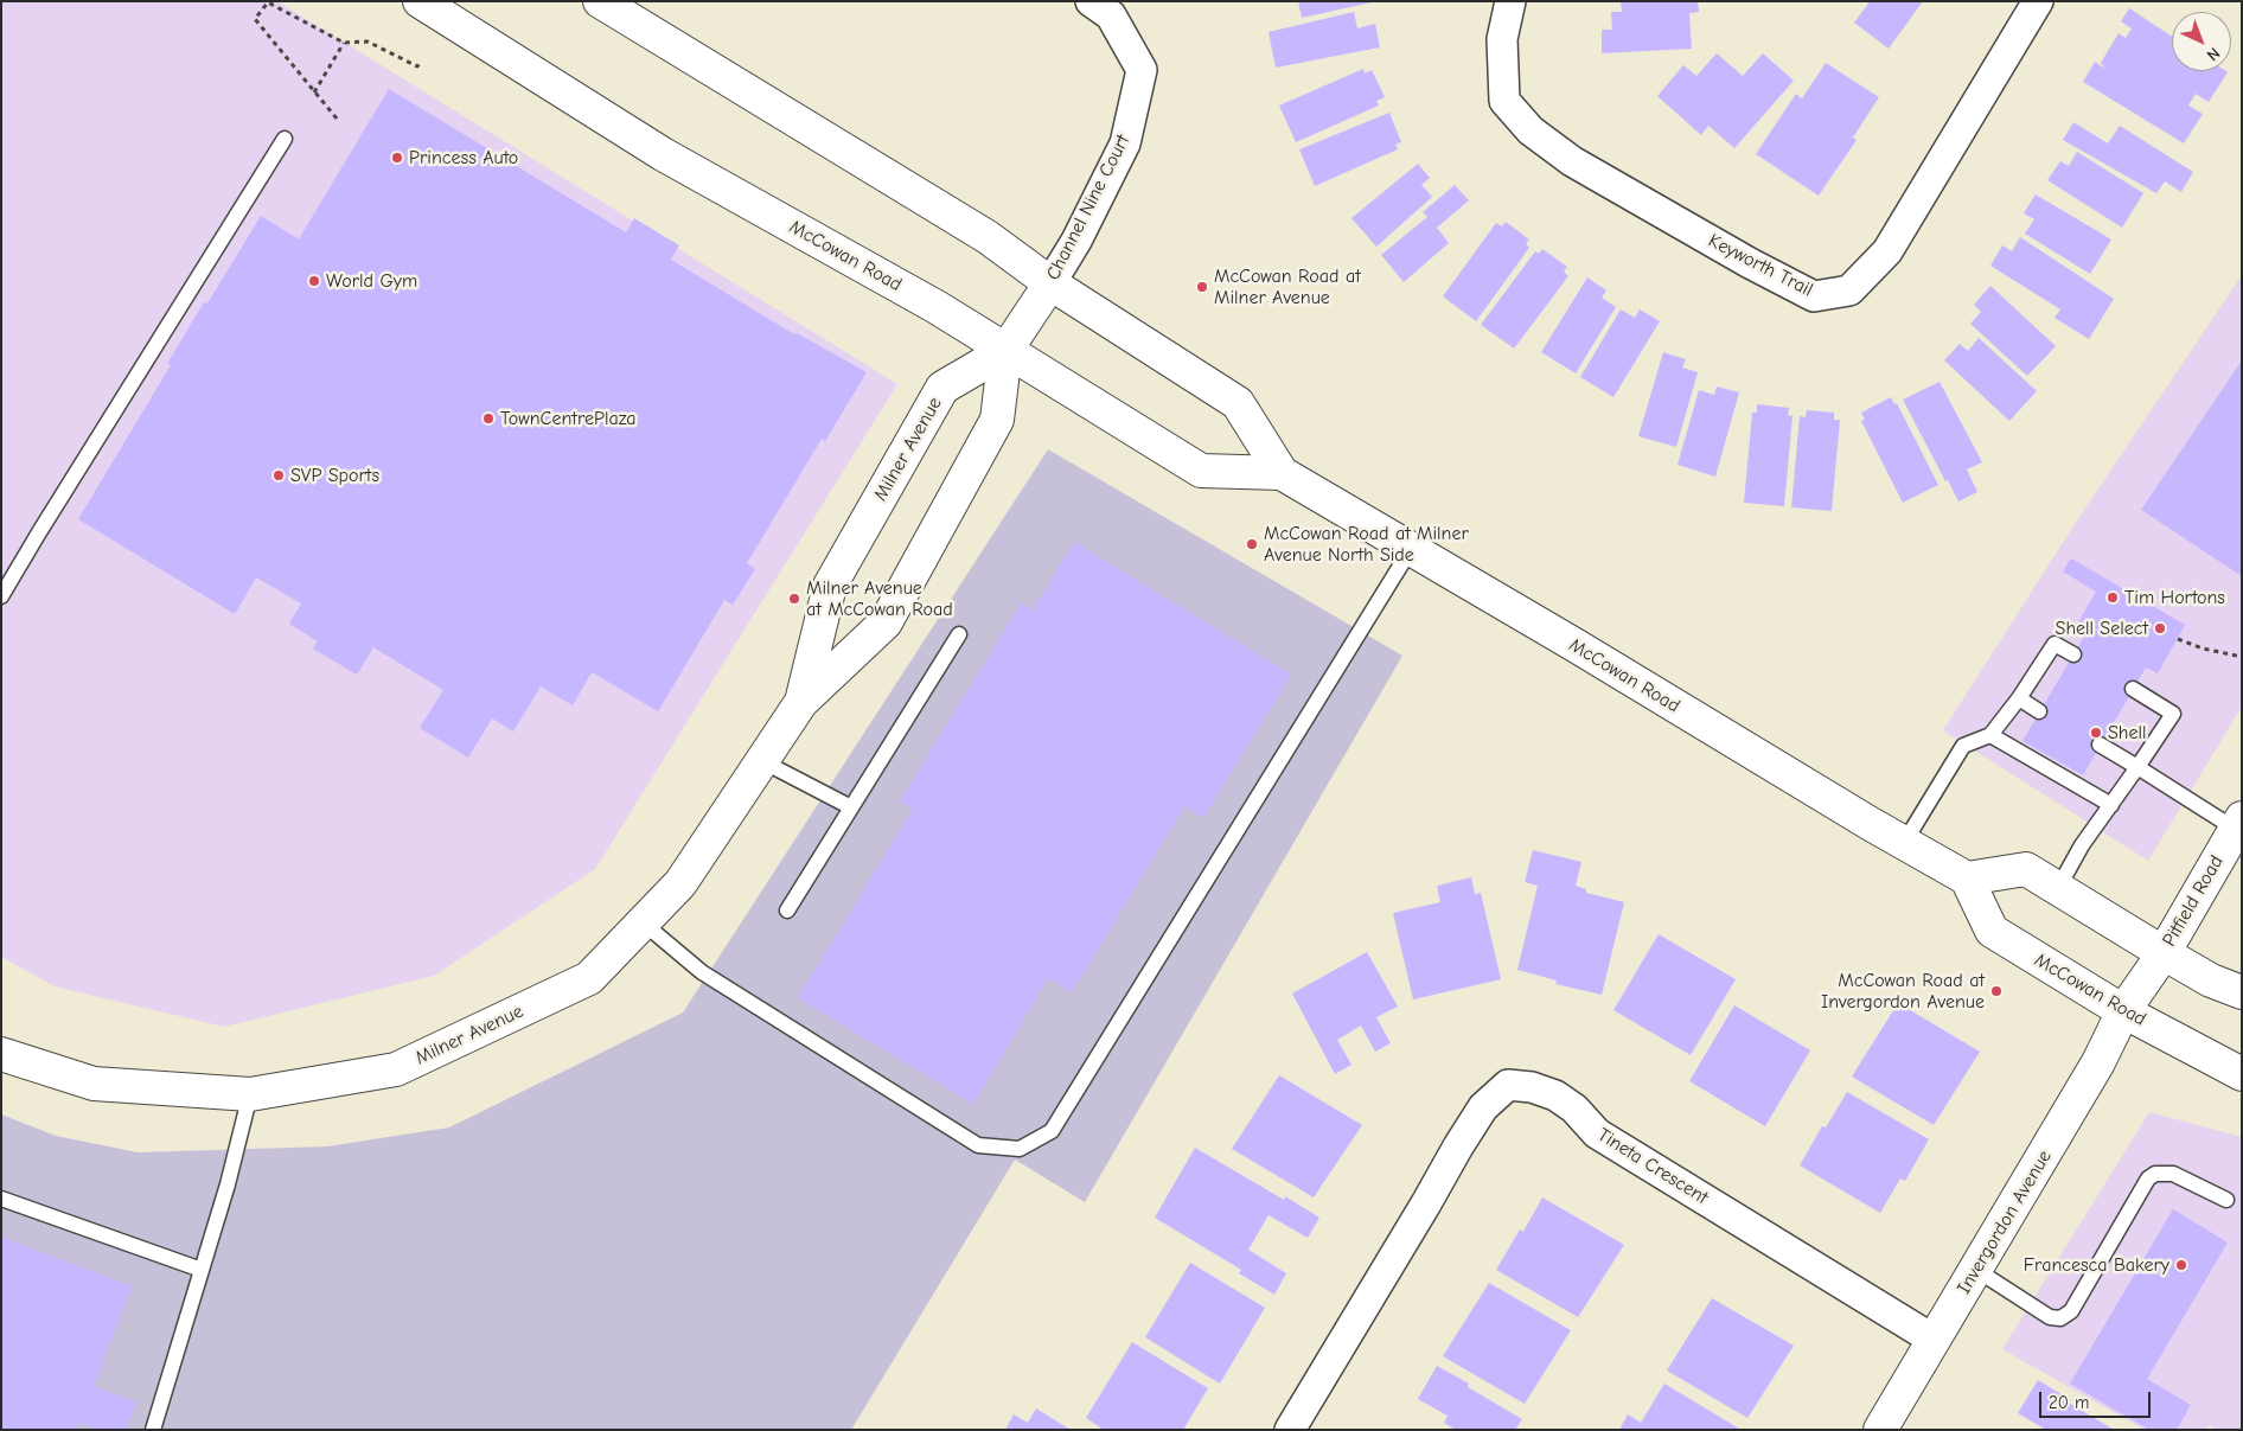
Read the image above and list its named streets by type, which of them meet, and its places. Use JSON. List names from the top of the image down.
{
  "streets": {
    "main road": [
      "Channel Nine Court",
      "McCowan Road",
      "Milner Avenue",
      "Pitfield Road",
      "Invergordon Avenue"
    ],
    "street": ["Keyworth Trail", "Tineta Crescent"]
  },
  "crossings": [
    ["Channel Nine Court", "McCowan Road"],
    ["Channel Nine Court", "Milner Avenue"],
    ["McCowan Road", "Milner Avenue"],
    ["McCowan Road", "Pitfield Road"],
    ["McCowan Road", "Invergordon Avenue"],
    ["Pitfield Road", "Invergordon Avenue"],
    ["Tineta Crescent", "Invergordon Avenue"]
  ],
  "places": [
    "Princess Auto",
    "World Gym",
    "McCowan Road at Milner Avenue",
    "TownCentrePlaza",
    "SVP Sports",
    "McCowan Road at Milner Avenue North Side",
    "Tim Hortons",
    "Milner Avenue at McCowan Road",
    "Shell Select",
    "Shell",
    "McCowan Road at Invergordon Avenue",
    "Francesca Bakery"
  ],
  "scale_bar": "20 m",
  "north": "bottom right"
}
